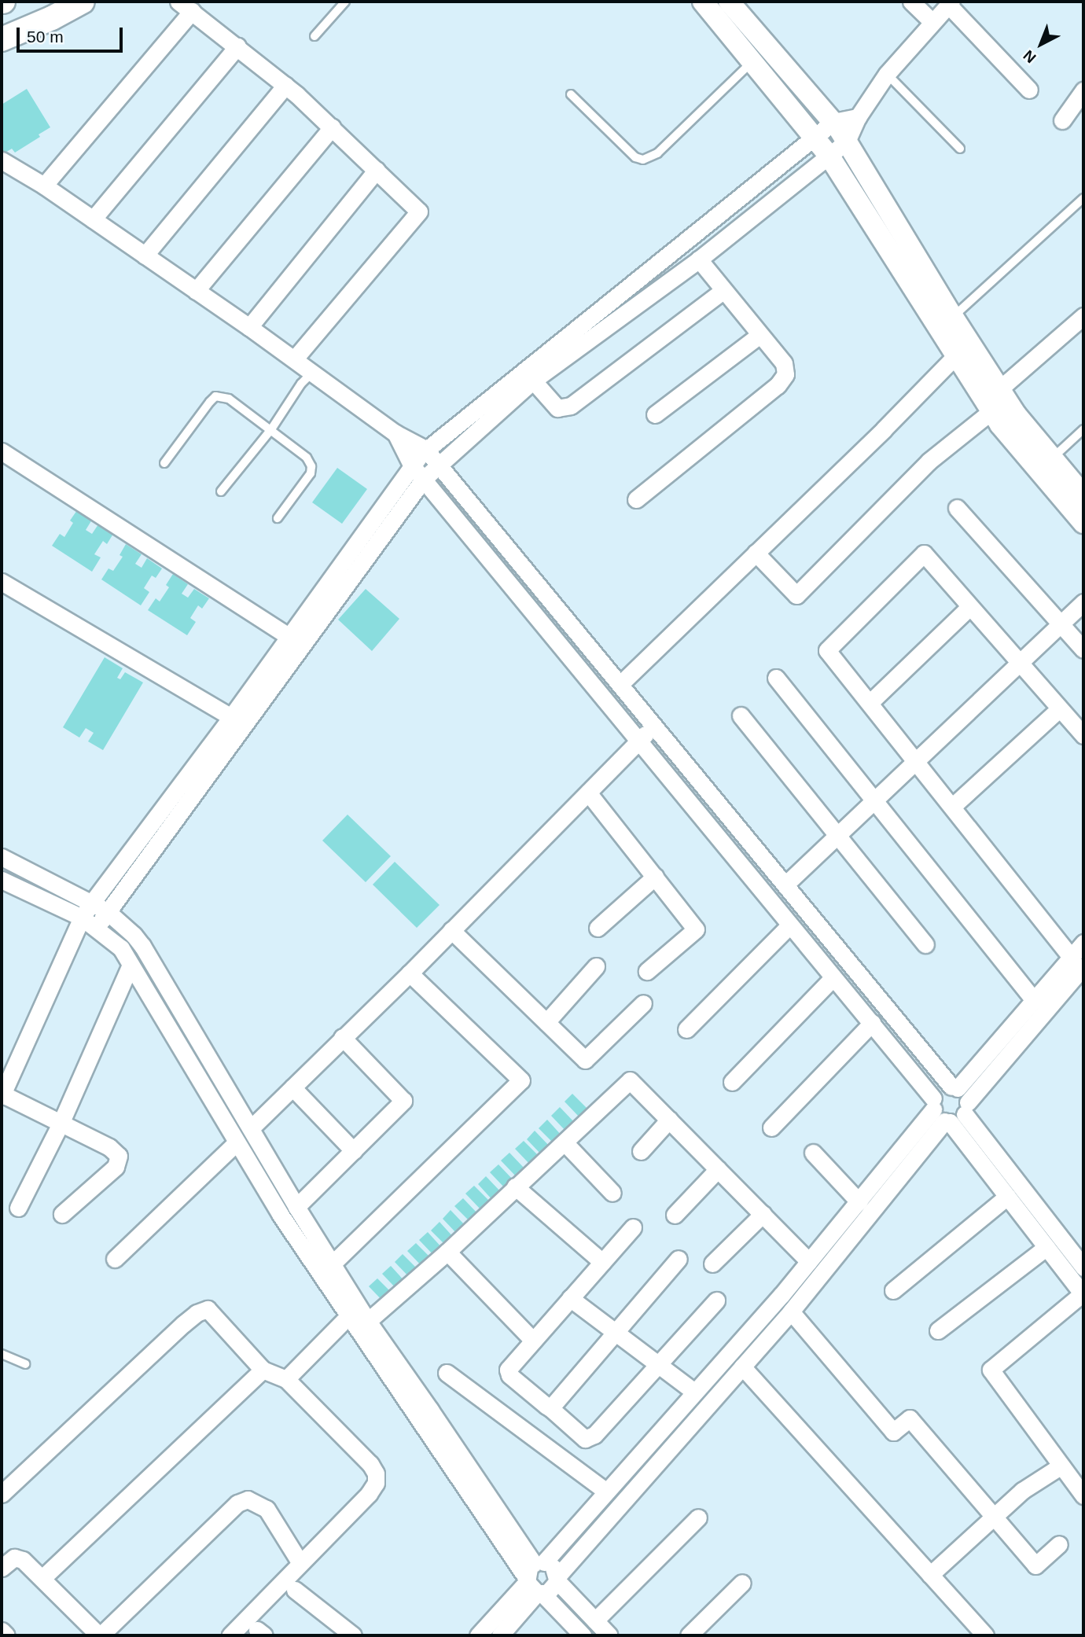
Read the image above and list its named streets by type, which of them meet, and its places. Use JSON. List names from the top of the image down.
{
  "scale_bar": "50 m",
  "north": "bottom left"
}
